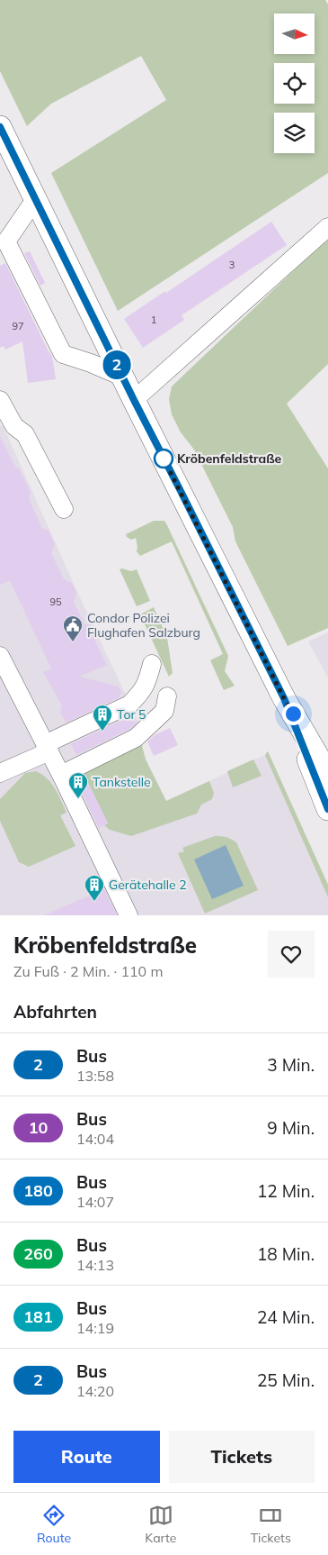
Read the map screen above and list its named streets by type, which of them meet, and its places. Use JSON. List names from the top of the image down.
{
  "places": {
    "other": ["Kröbenfeldstraße"],
    "public building": ["Condor Polizei Flughafen Salzburg"],
    "building": ["Tor 5", "Tankstelle", "Gerätehalle 2"]
  },
  "lines": ["bus line 2"],
  "house_numbers": [
    "3",
    "1",
    "97",
    "95"
  ],
  "north": "right",
  "page": {
    "on_map": "2",
    "heading": [
      ["Kröbenfeldstraße", "Zu Fuß · 2 Min. · 110 m"],
      "Abfahrten"
    ],
    "list": [
      {
        "mark": "2",
        "name": "Bus",
        "note": "13:58",
        "value": "3 Min."
      },
      {
        "mark": "10",
        "name": "Bus",
        "note": "14:04",
        "value": "9 Min."
      },
      {
        "mark": "180",
        "name": "Bus",
        "note": "14:07",
        "value": "12 Min."
      },
      {
        "mark": "260",
        "name": "Bus",
        "note": "14:13",
        "value": "18 Min."
      },
      {
        "mark": "181",
        "name": "Bus",
        "note": "14:19",
        "value": "24 Min."
      },
      {
        "mark": "2",
        "name": "Bus",
        "note": "14:20",
        "value": "25 Min."
      }
    ],
    "buttons": ["Route", "Tickets"],
    "tabs": ["Route", "Karte", "Tickets"]
  }
}
